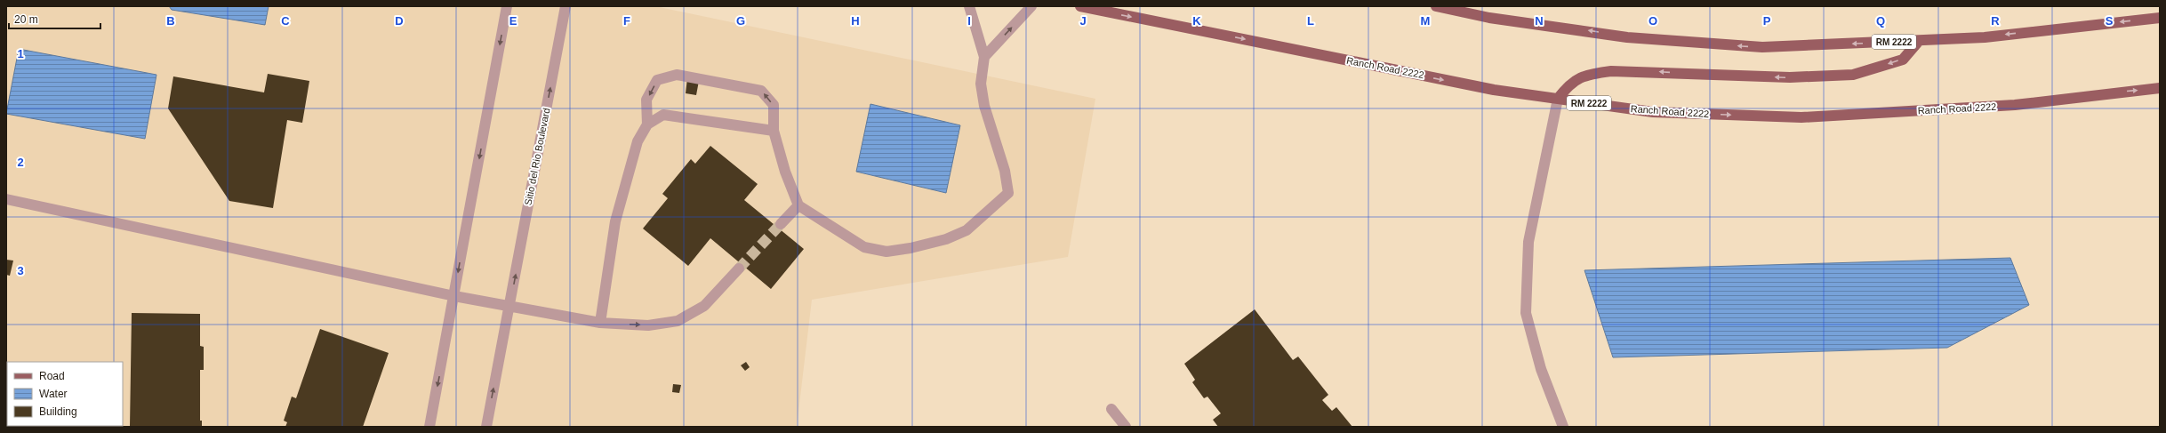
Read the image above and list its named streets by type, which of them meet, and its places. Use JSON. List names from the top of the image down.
{
  "streets": {
    "main road": ["RM 2222", "Ranch Road 2222"],
    "street": ["Sitio del Rio Boulevard"]
  },
  "legend": ["Road", "Water", "Building"],
  "scale_bar": "20 m",
  "grid": {
    "columns": [
      "B",
      "C",
      "D",
      "E",
      "F",
      "G",
      "H",
      "I",
      "J",
      "K",
      "L",
      "M",
      "N",
      "O",
      "P",
      "Q",
      "R",
      "S"
    ],
    "rows": ["1", "2", "3"]
  }
}
